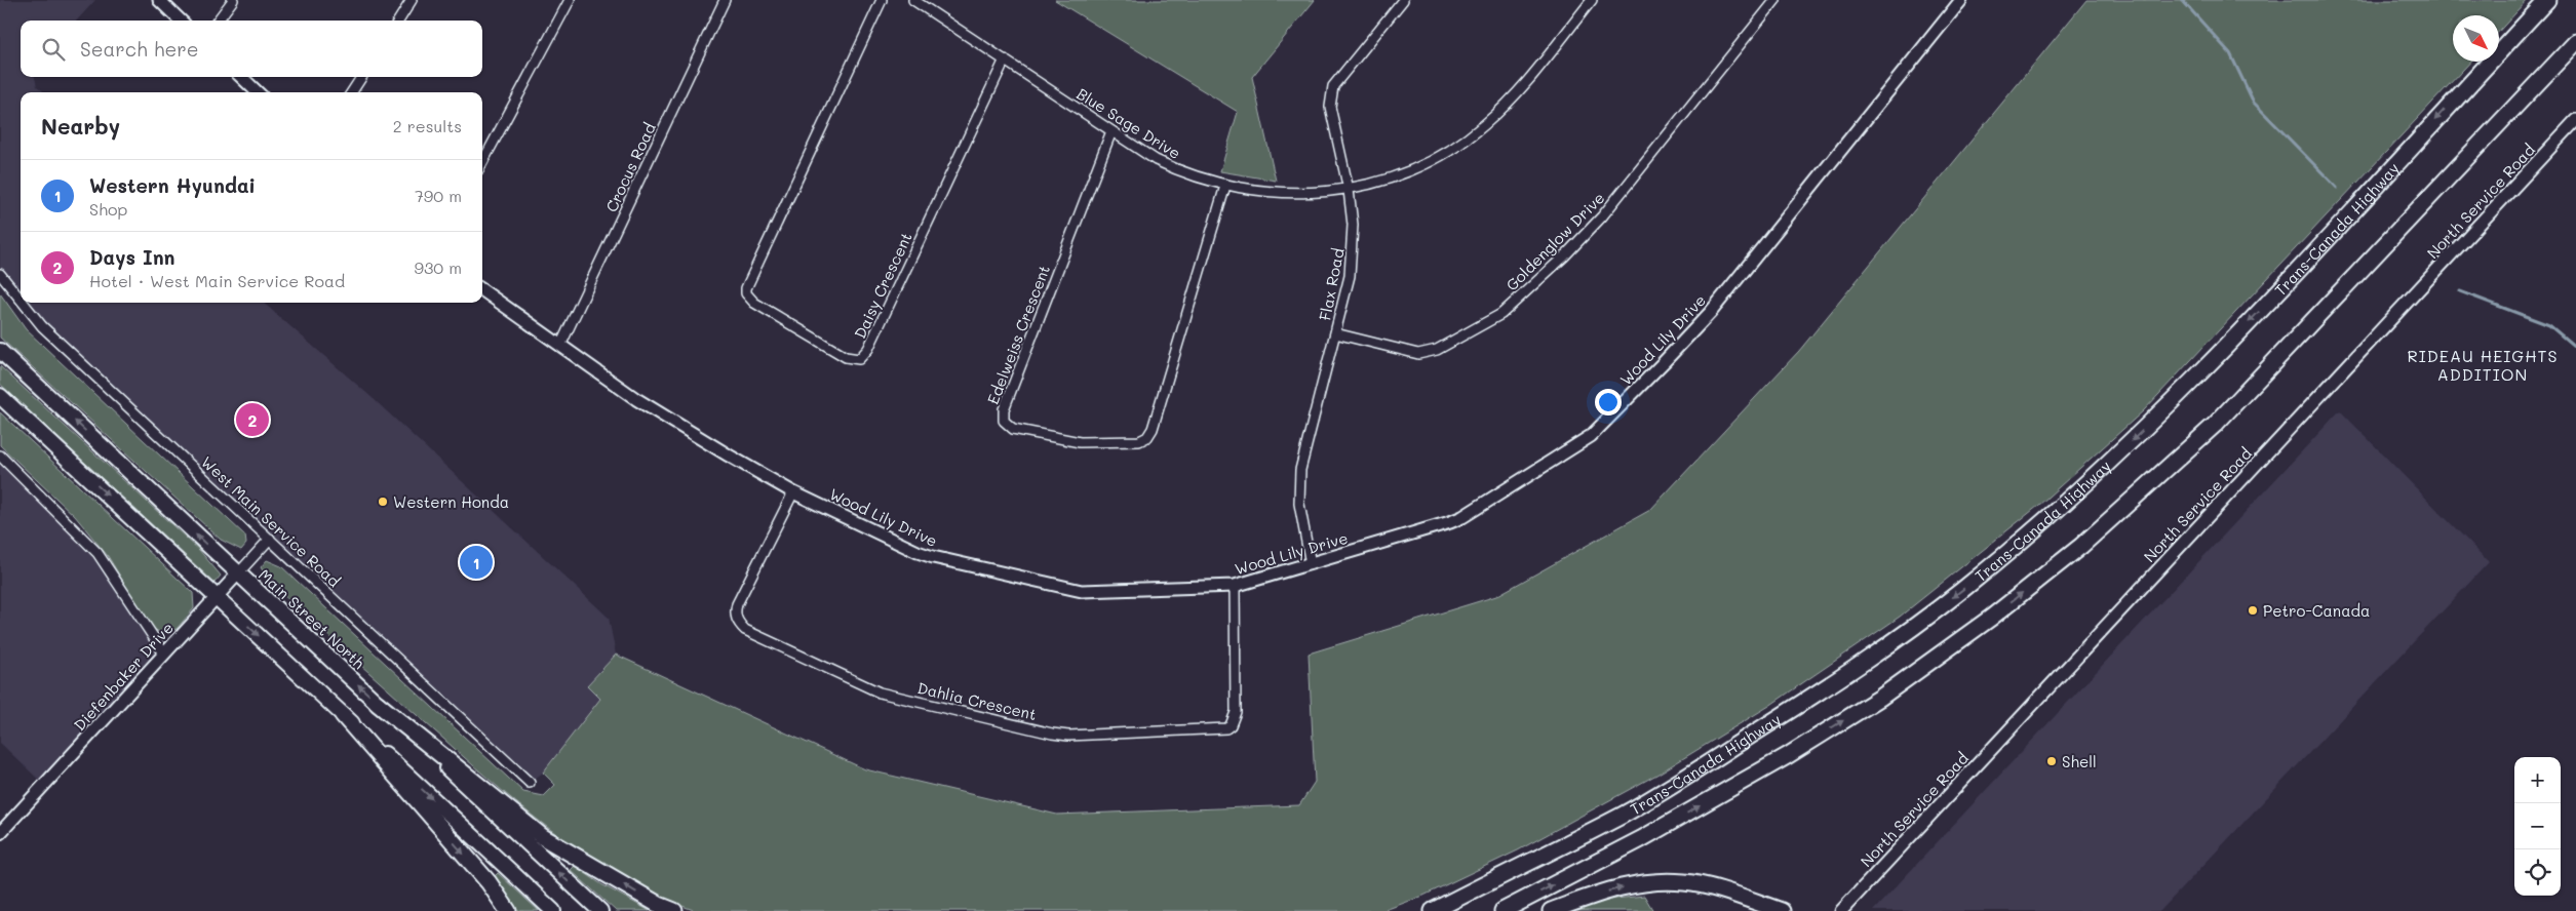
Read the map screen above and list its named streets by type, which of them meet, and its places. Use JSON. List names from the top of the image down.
{
  "streets": {
    "highway": ["Trans-Canada Highway"],
    "main road": ["Main Street North"],
    "street": [
      "Blue Sage Drive",
      "Crocus Road",
      "North Service Road",
      "Goldenglow Drive",
      "Flax Road",
      "Daisy Crescent",
      "Edelweiss Crescent",
      "Wood Lily Drive",
      "West Main Service Road",
      "Diefenbaker Drive",
      "Dahlia Crescent"
    ]
  },
  "crossings": [
    ["Blue Sage Drive", "Flax Road"],
    ["Blue Sage Drive", "Daisy Crescent"],
    ["Blue Sage Drive", "Edelweiss Crescent"],
    ["Crocus Road", "Wood Lily Drive"],
    ["Goldenglow Drive", "Flax Road"],
    ["Flax Road", "Wood Lily Drive"],
    ["Wood Lily Drive", "Dahlia Crescent"],
    ["West Main Service Road", "Diefenbaker Drive"],
    ["Main Street North", "Diefenbaker Drive"]
  ],
  "districts": ["RIDEAU HEIGHTS ADDITION"],
  "places": ["Western Honda", "Petro-Canada", "Shell"],
  "north": "bottom right",
  "page": {
    "search": "Search here",
    "heading": ["Nearby", "2 results"],
    "list": [
      {
        "mark": "1",
        "name": "Western Hyundai",
        "note": "Shop",
        "value": "790 m"
      },
      {
        "mark": "2",
        "name": "Days Inn",
        "note": "Hotel · West Main Service Road",
        "value": "930 m"
      }
    ],
    "pins": ["2", "1"],
    "map_buttons": ["+", "−"]
  }
}
